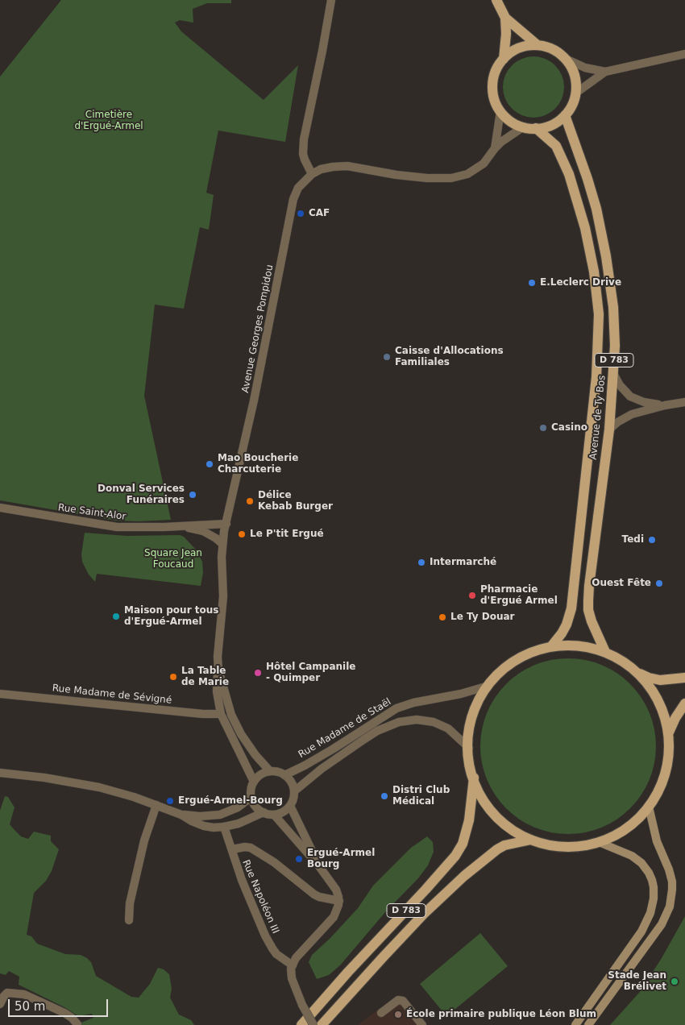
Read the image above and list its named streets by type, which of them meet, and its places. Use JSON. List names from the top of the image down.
{
  "streets": {
    "main road": ["D 783", "Avenue de Ty Bos"],
    "street": [
      "Avenue Georges Pompidou",
      "Rue Saint-Alor",
      "Rue Madame de Sévigné",
      "Rue Madame de Staël",
      "Rue Napoléon III"
    ]
  },
  "crossings": [
    ["Avenue Georges Pompidou", "Rue Saint-Alor"],
    ["Avenue Georges Pompidou", "Rue Madame de Sévigné"],
    ["Avenue Georges Pompidou", "Rue Madame de Staël"]
  ],
  "parks": ["Cimetière d'Ergué-Armel", "Square Jean Foucaud"],
  "places": [
    "CAF",
    "E.Leclerc Drive",
    "Caisse d'Allocations Familiales",
    "Casino",
    "Mao Boucherie Charcuterie",
    "Donval Services Funéraires",
    "Délice Kebab Burger",
    "Le P'tit Ergué",
    "Tedi",
    "Intermarché",
    "Ouest Fête",
    "Pharmacie d'Ergué Armel",
    "Maison pour tous d'Ergué-Armel",
    "Le Ty Douar",
    "Hôtel Campanile - Quimper",
    "La Table de Marie",
    "Distri Club Médical",
    "Ergué-Armel-Bourg",
    "Ergué-Armel Bourg",
    "Stade Jean Brélivet",
    "École primaire publique Léon Blum"
  ],
  "scale_bar": "50 m"
}
